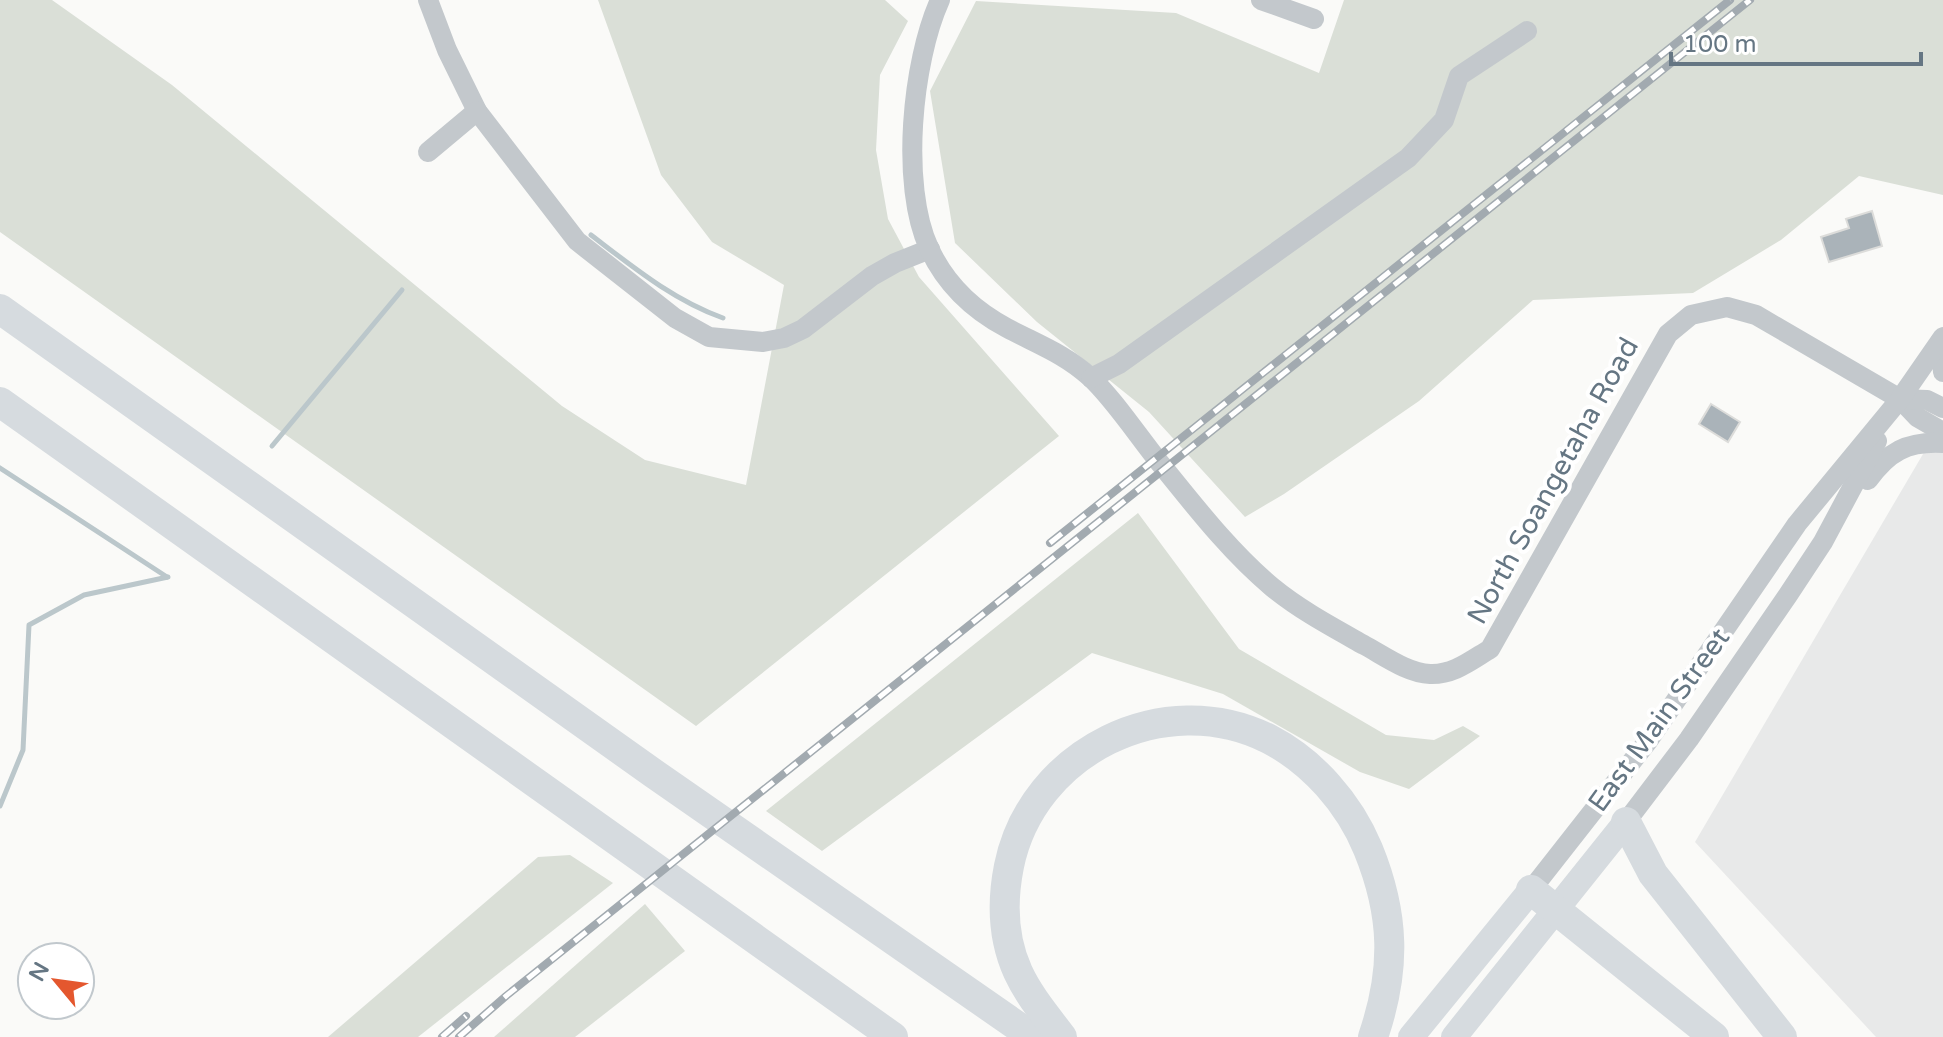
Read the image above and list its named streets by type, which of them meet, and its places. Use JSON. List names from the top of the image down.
{
  "streets": {
    "main road": ["East Main Street"],
    "street": ["North Soangetaha Road"]
  },
  "crossings": [
    ["North Soangetaha Road", "East Main Street"]
  ],
  "scale_bar": "100 m",
  "north": "top left"
}
